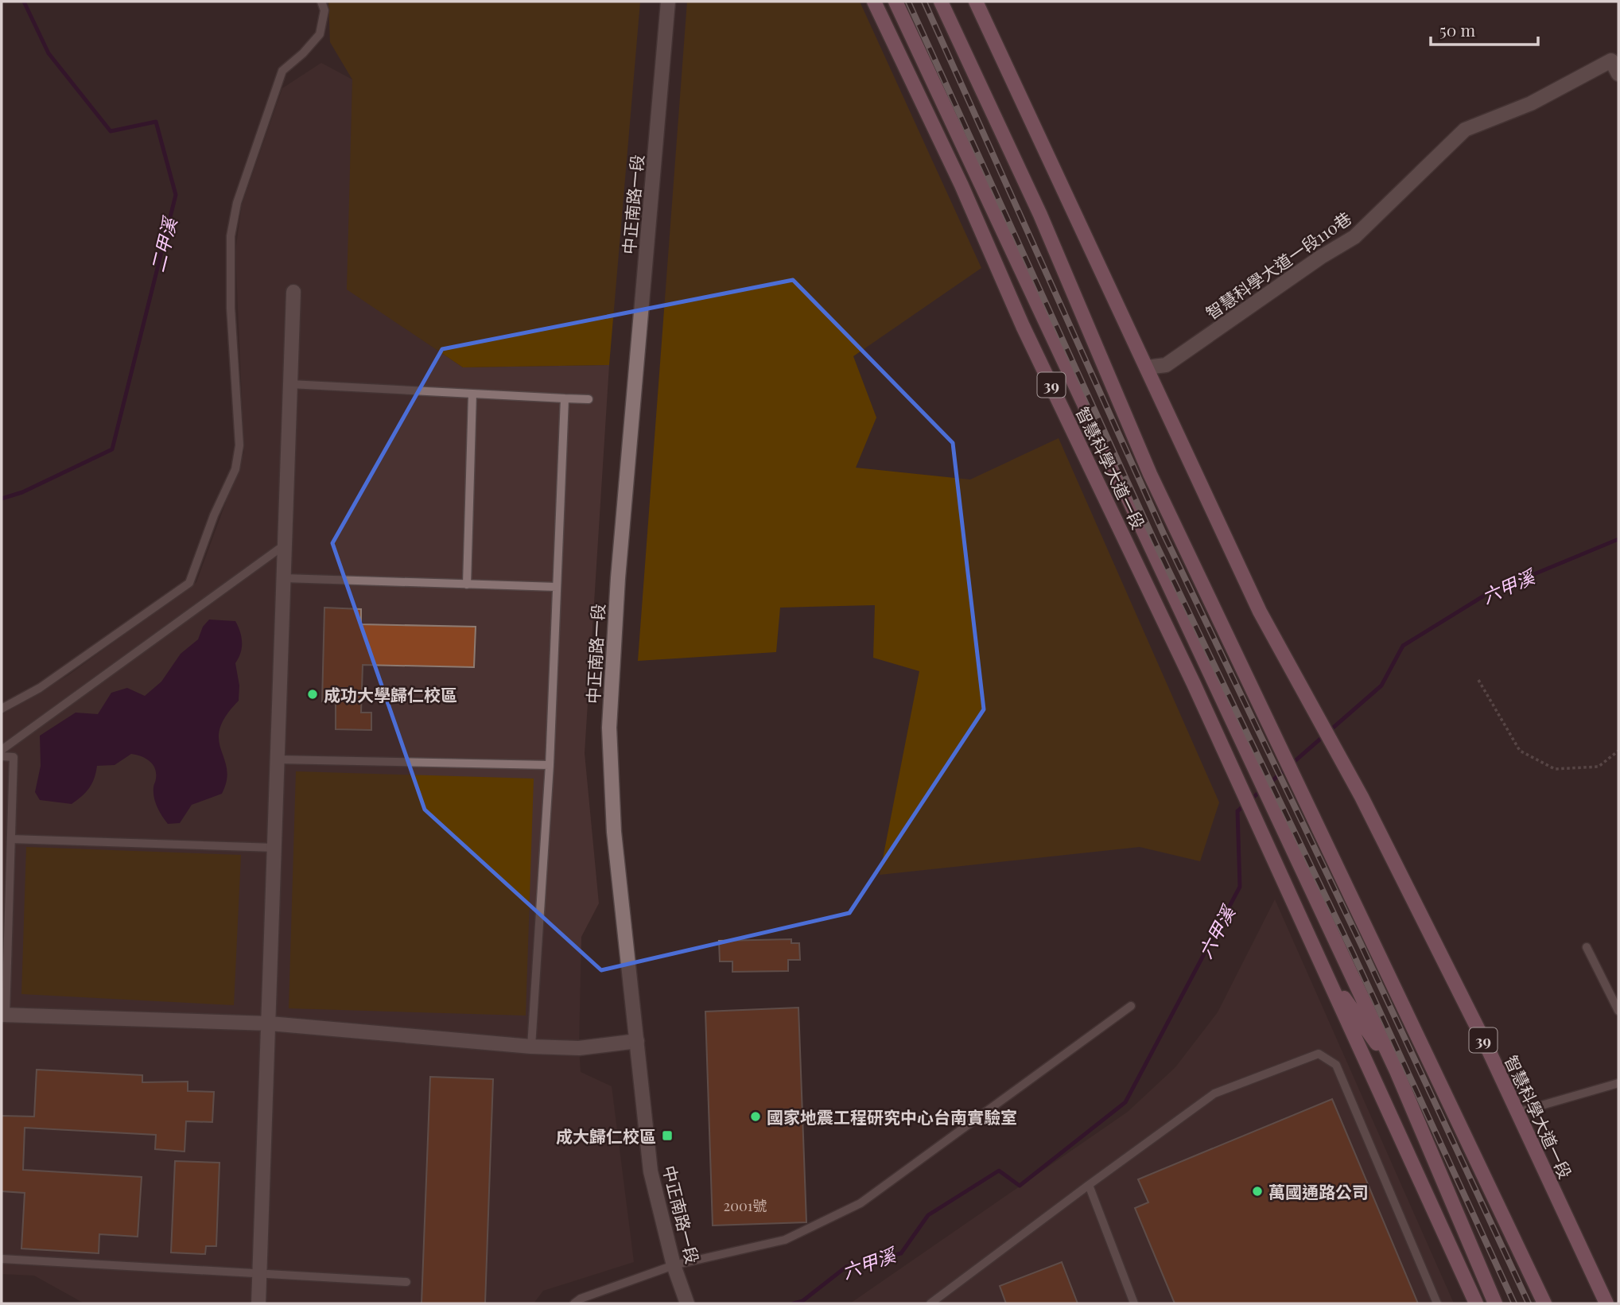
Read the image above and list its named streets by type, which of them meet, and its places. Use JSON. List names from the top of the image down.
{
  "streets": {
    "main road": ["39", "智慧科學大道一段"],
    "street": ["中正南路一段", "智慧科學大道一段110巷"]
  },
  "crossings": [
    ["智慧科學大道一段110巷", "39"],
    ["智慧科學大道一段110巷", "智慧科學大道一段"],
    ["39", "智慧科學大道一段"]
  ],
  "water": ["二甲溪", "六甲溪"],
  "places": {
    "other": ["成功大學歸仁校區", "國家地震工程研究中心台南實驗室", "萬國通路公司"],
    "transit": ["成大歸仁校區"]
  },
  "house_numbers": ["2001號"],
  "scale_bar": "50 m"
}
